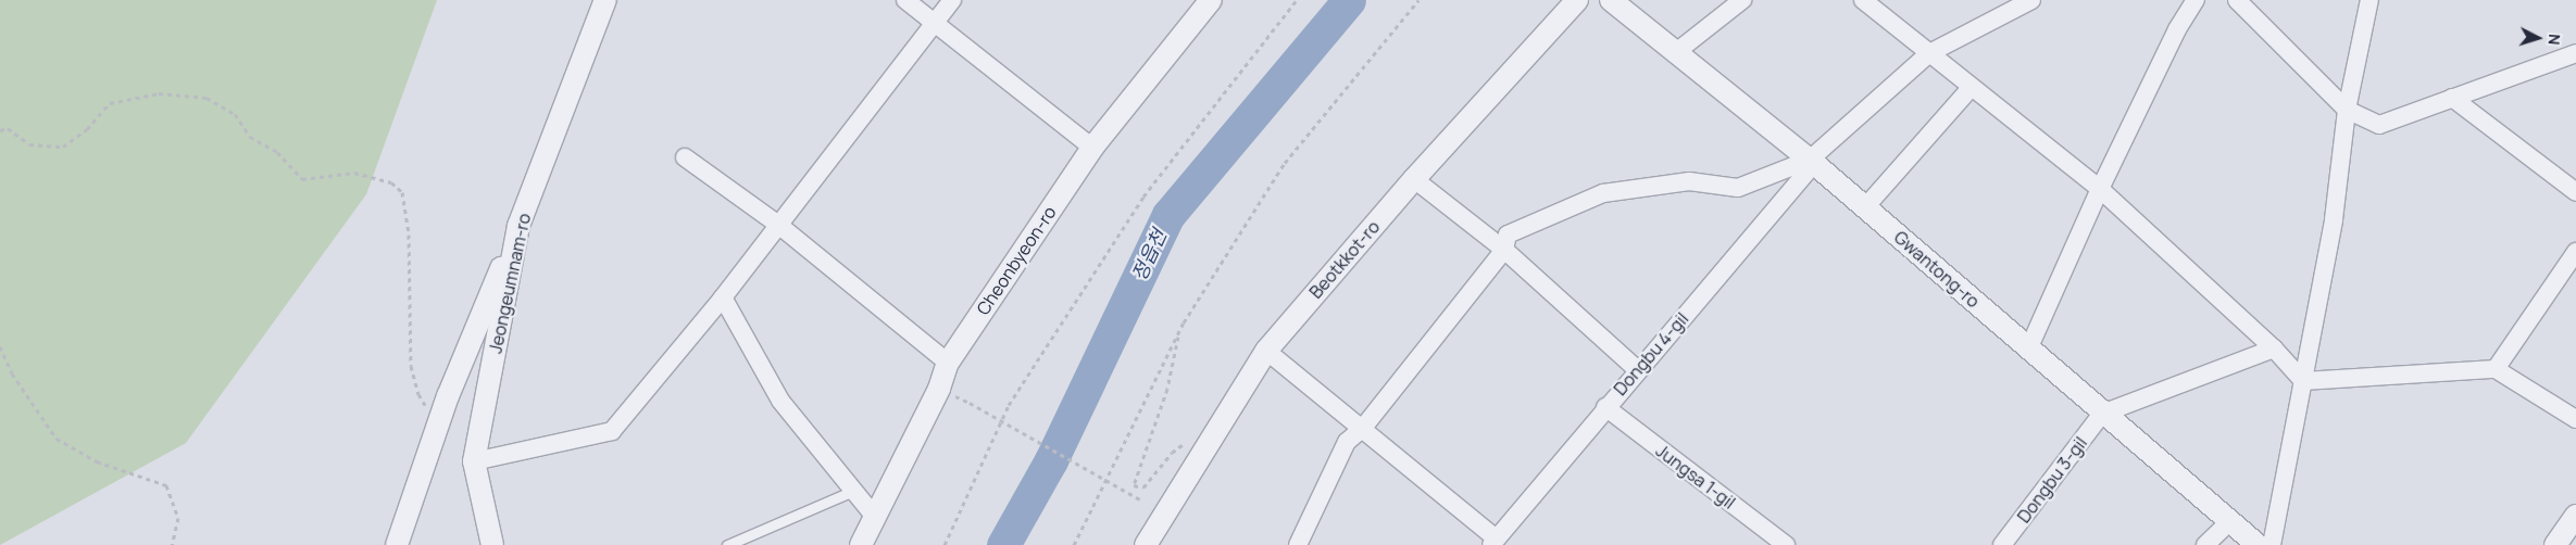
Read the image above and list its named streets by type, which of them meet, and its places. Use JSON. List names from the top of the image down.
{
  "streets": {
    "street": [
      "Beotkkot-ro",
      "Cheonbyeon-ro",
      "Gwantong-ro",
      "Jeongeumnam-ro",
      "Dongbu 4-gil",
      "Jungsa 1-gil",
      "Dongbu 3-gil"
    ]
  },
  "crossings": [
    ["Gwantong-ro", "Dongbu 4-gil"],
    ["Gwantong-ro", "Dongbu 3-gil"],
    ["Dongbu 4-gil", "Jungsa 1-gil"]
  ],
  "water": ["정읍천"],
  "north": "right"
}
